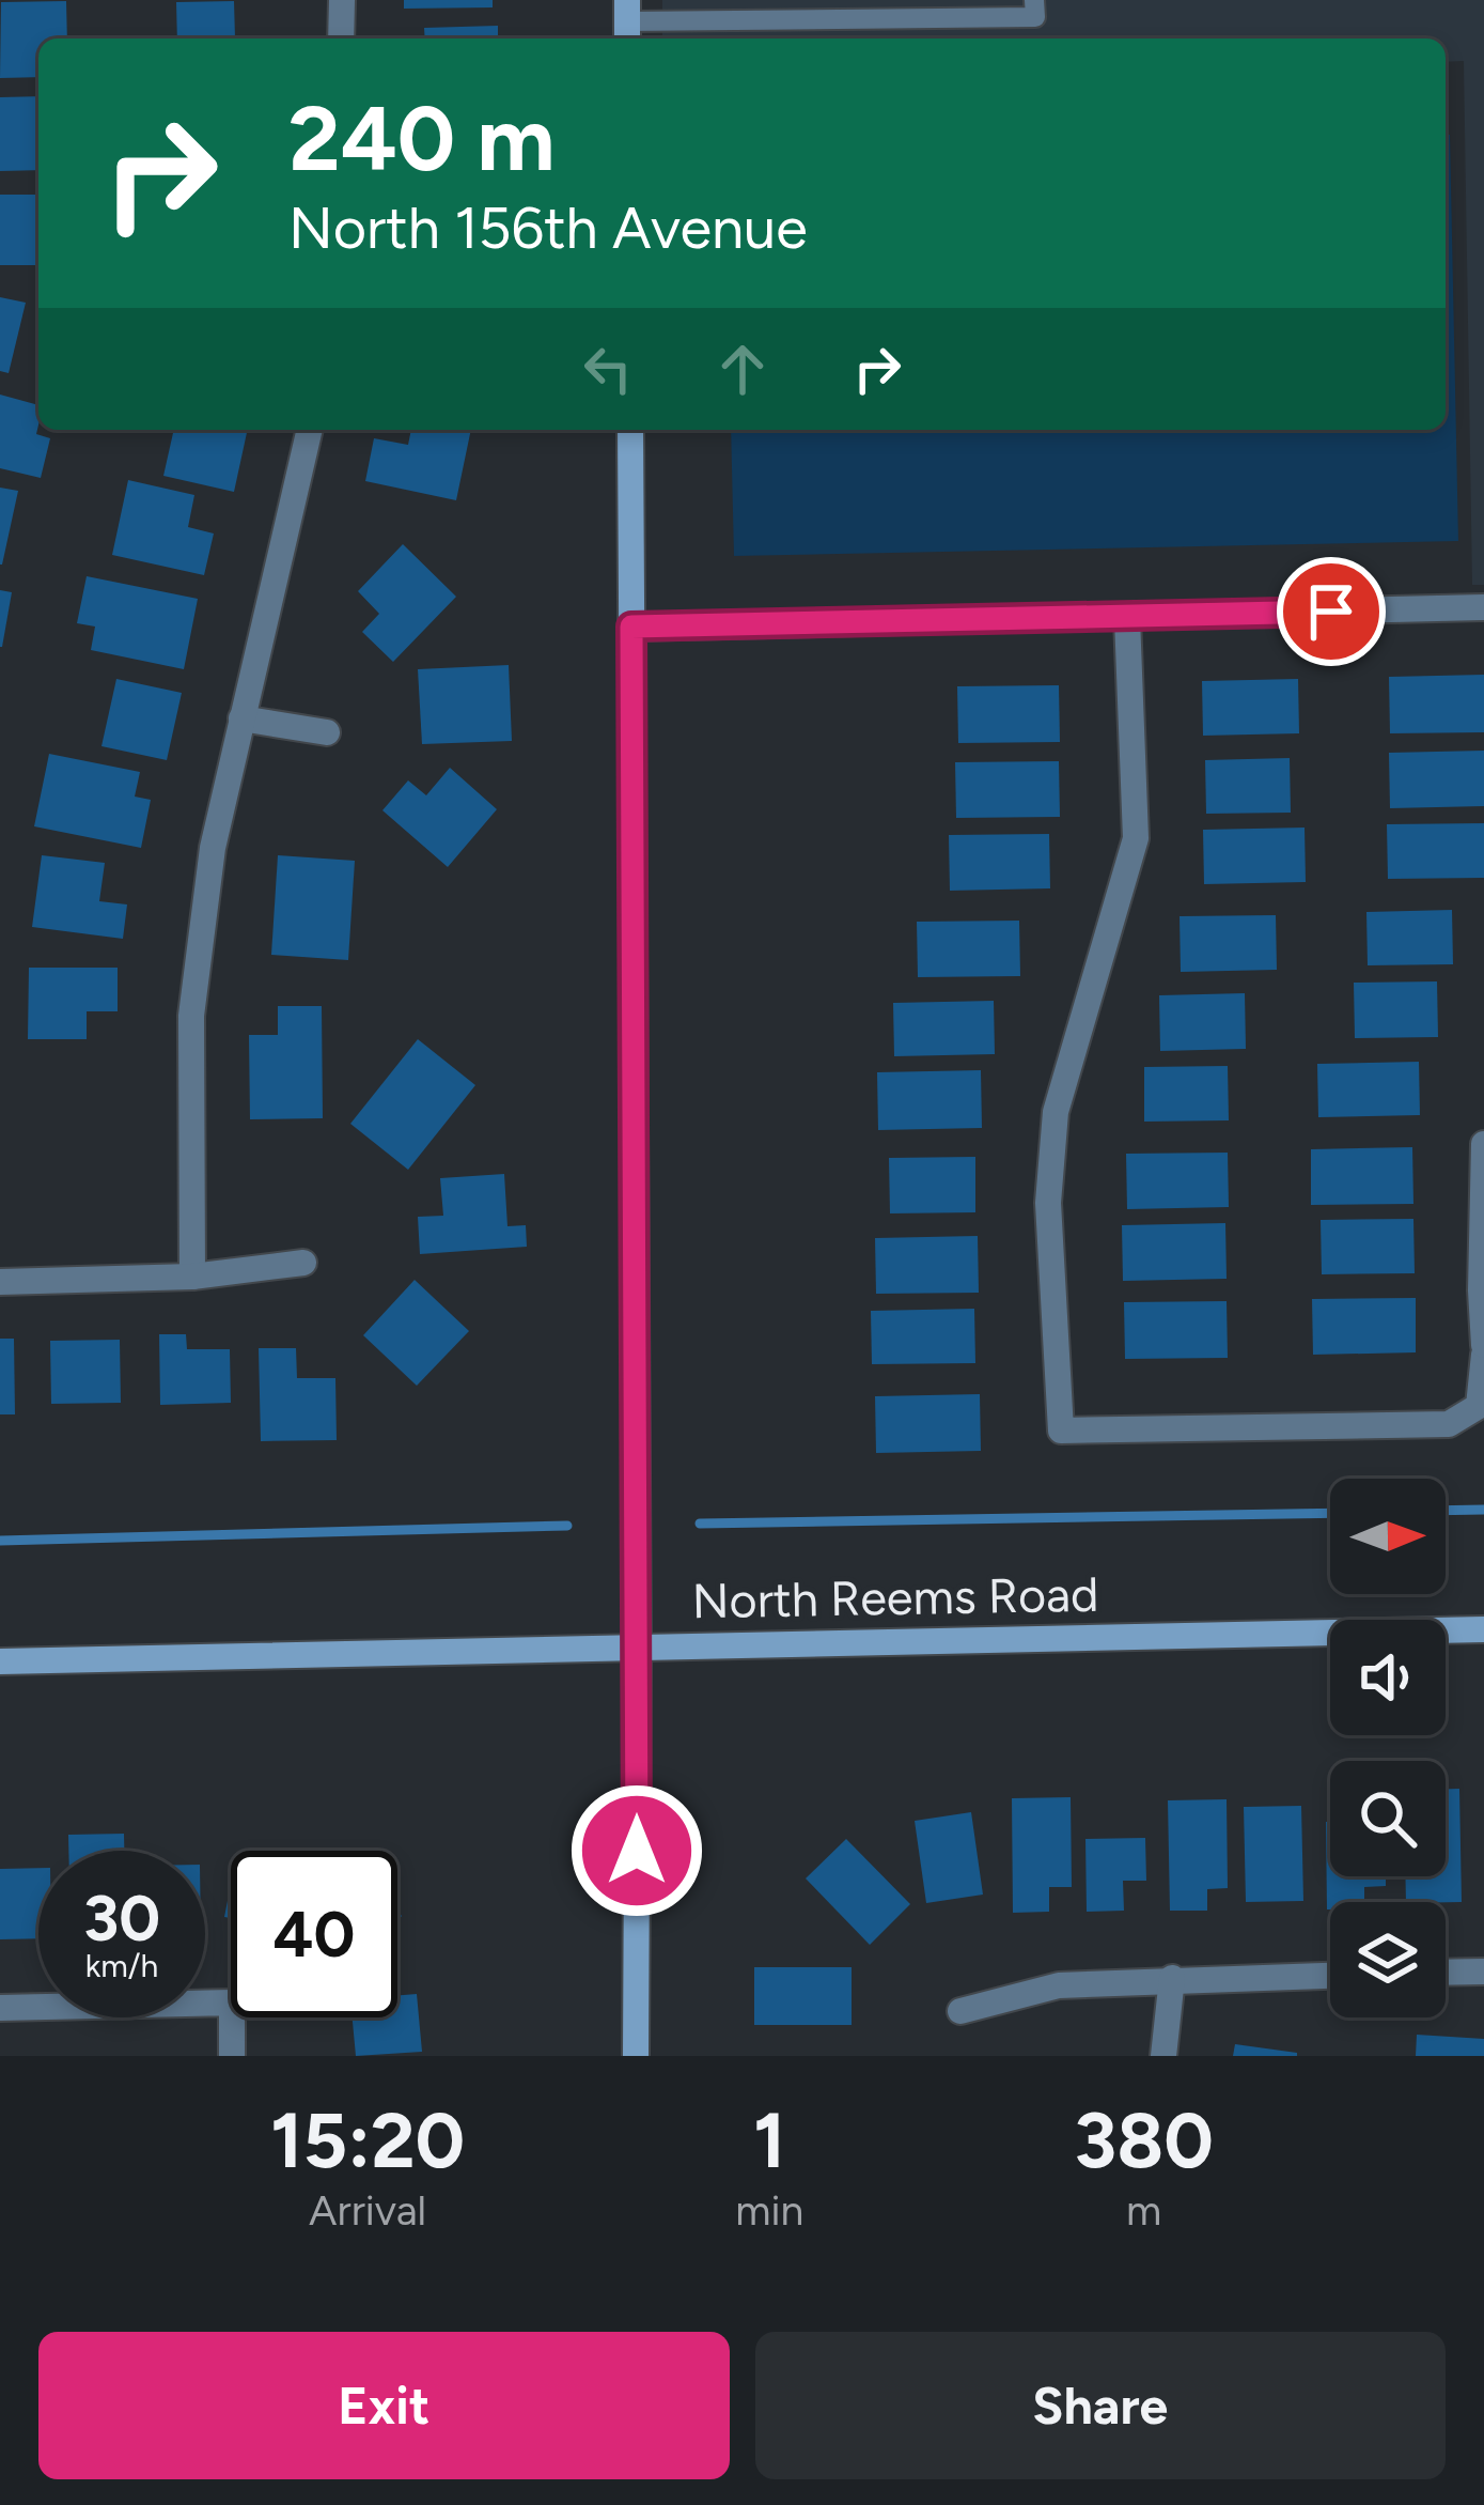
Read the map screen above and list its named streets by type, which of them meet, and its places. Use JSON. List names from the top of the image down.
{
  "streets": {
    "street": ["North Reems Road"]
  },
  "north": "right",
  "page": {
    "turn": ["240 m", "North 156th Avenue"],
    "speed": "30 km/h",
    "limit": "40",
    "eta": [
      "15:20",
      "Arrival",
      "1",
      "min",
      "380",
      "m"
    ],
    "buttons": ["Exit", "Share"]
  }
}
